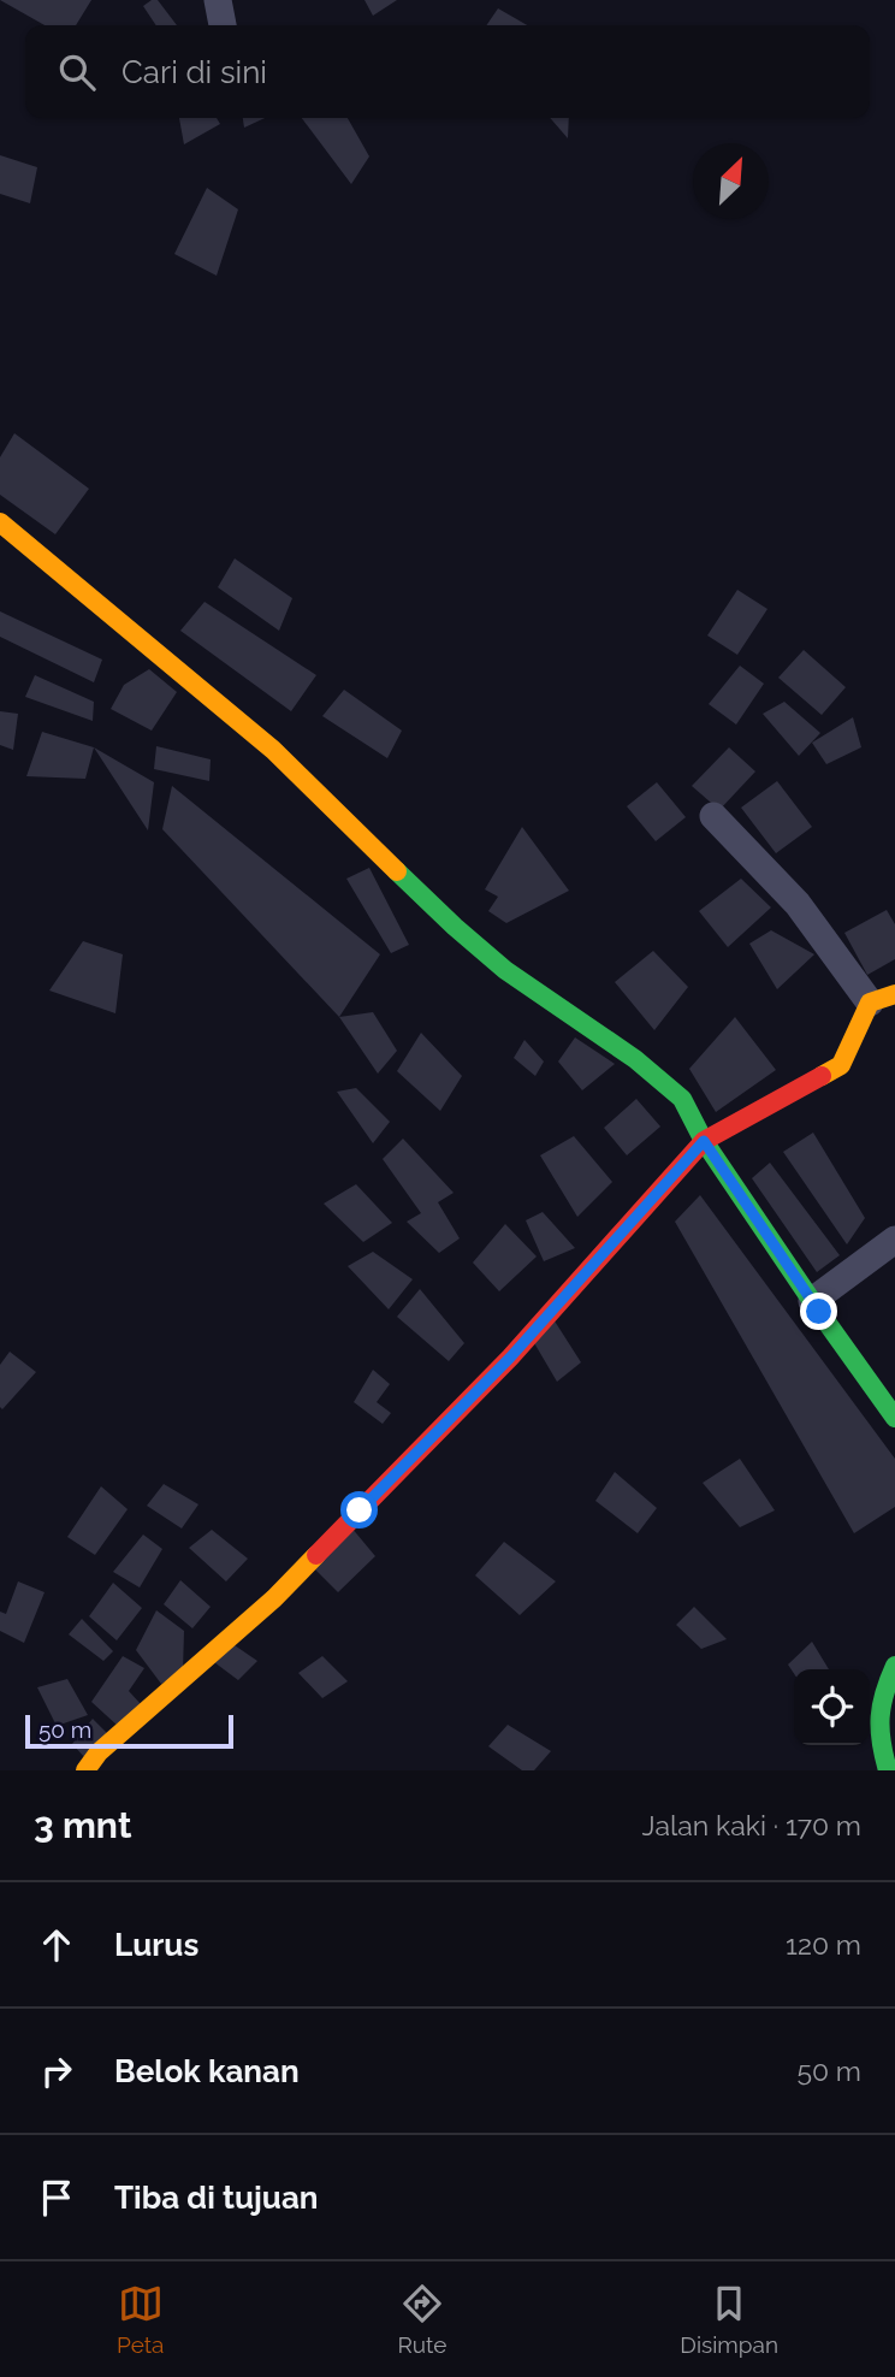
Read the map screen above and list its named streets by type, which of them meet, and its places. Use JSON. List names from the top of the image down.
{
  "scale_bar": "50 m",
  "north": "top right",
  "page": {
    "search": "Cari di sini",
    "scale": "50 m",
    "heading": ["3 mnt", "Jalan kaki · 170 m"],
    "list": [
      ["Lurus", "120 m"],
      ["Belok kanan", "50 m"],
      "Tiba di tujuan"
    ],
    "nav": ["Peta", "Rute", "Disimpan"]
  }
}
